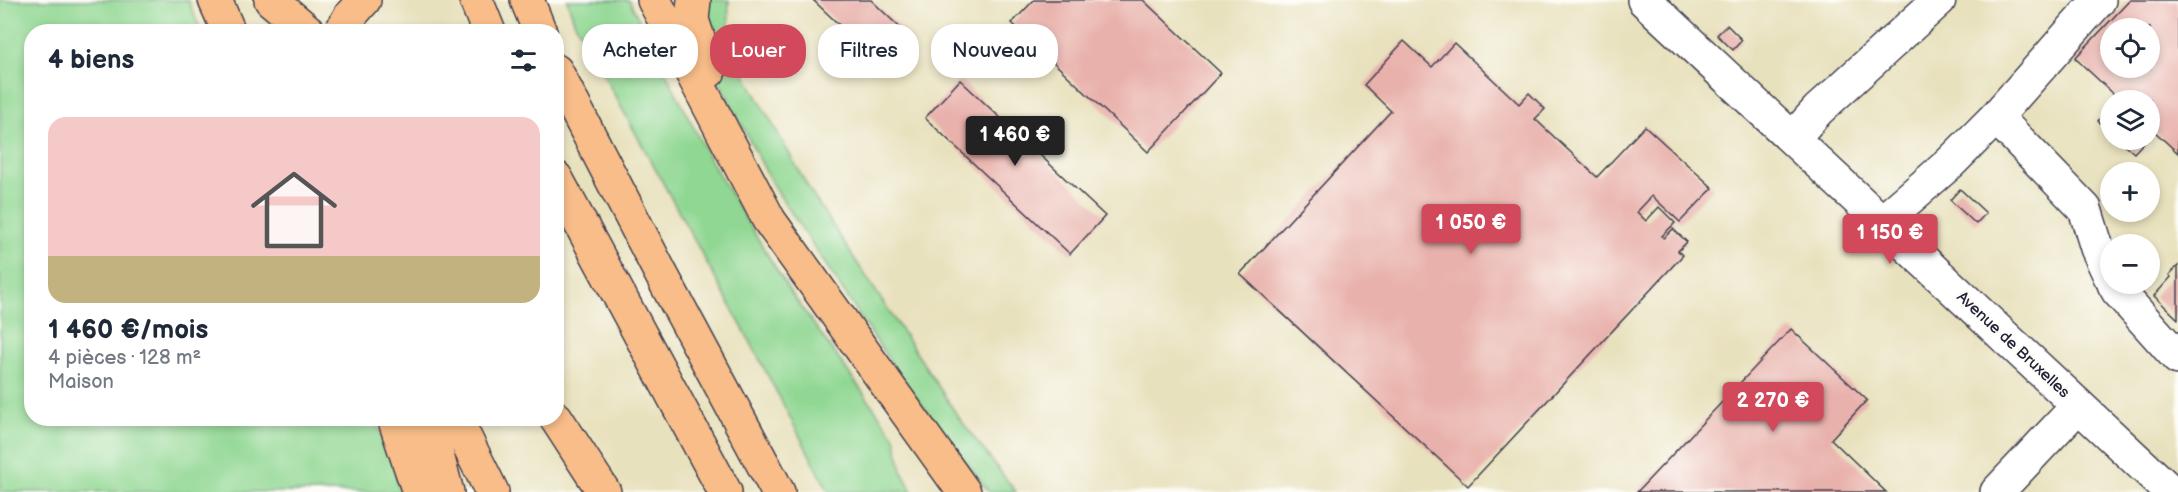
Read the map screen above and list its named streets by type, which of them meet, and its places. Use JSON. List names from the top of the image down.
{
  "streets": {
    "street": ["Avenue de Bruxelles"]
  },
  "page": {
    "map_buttons": ["+", "−"],
    "chip": [
      "Acheter",
      "Louer",
      "Filtres",
      "Nouveau"
    ],
    "heading": "4 biens",
    "list": [
      {
        "name": "1 460 €/mois",
        "note": "4 pièces · 128 m² · Maison"
      }
    ],
    "price": [
      "1 460 €",
      "1 050 €",
      "1 150 €",
      "2 270 €"
    ]
  }
}
